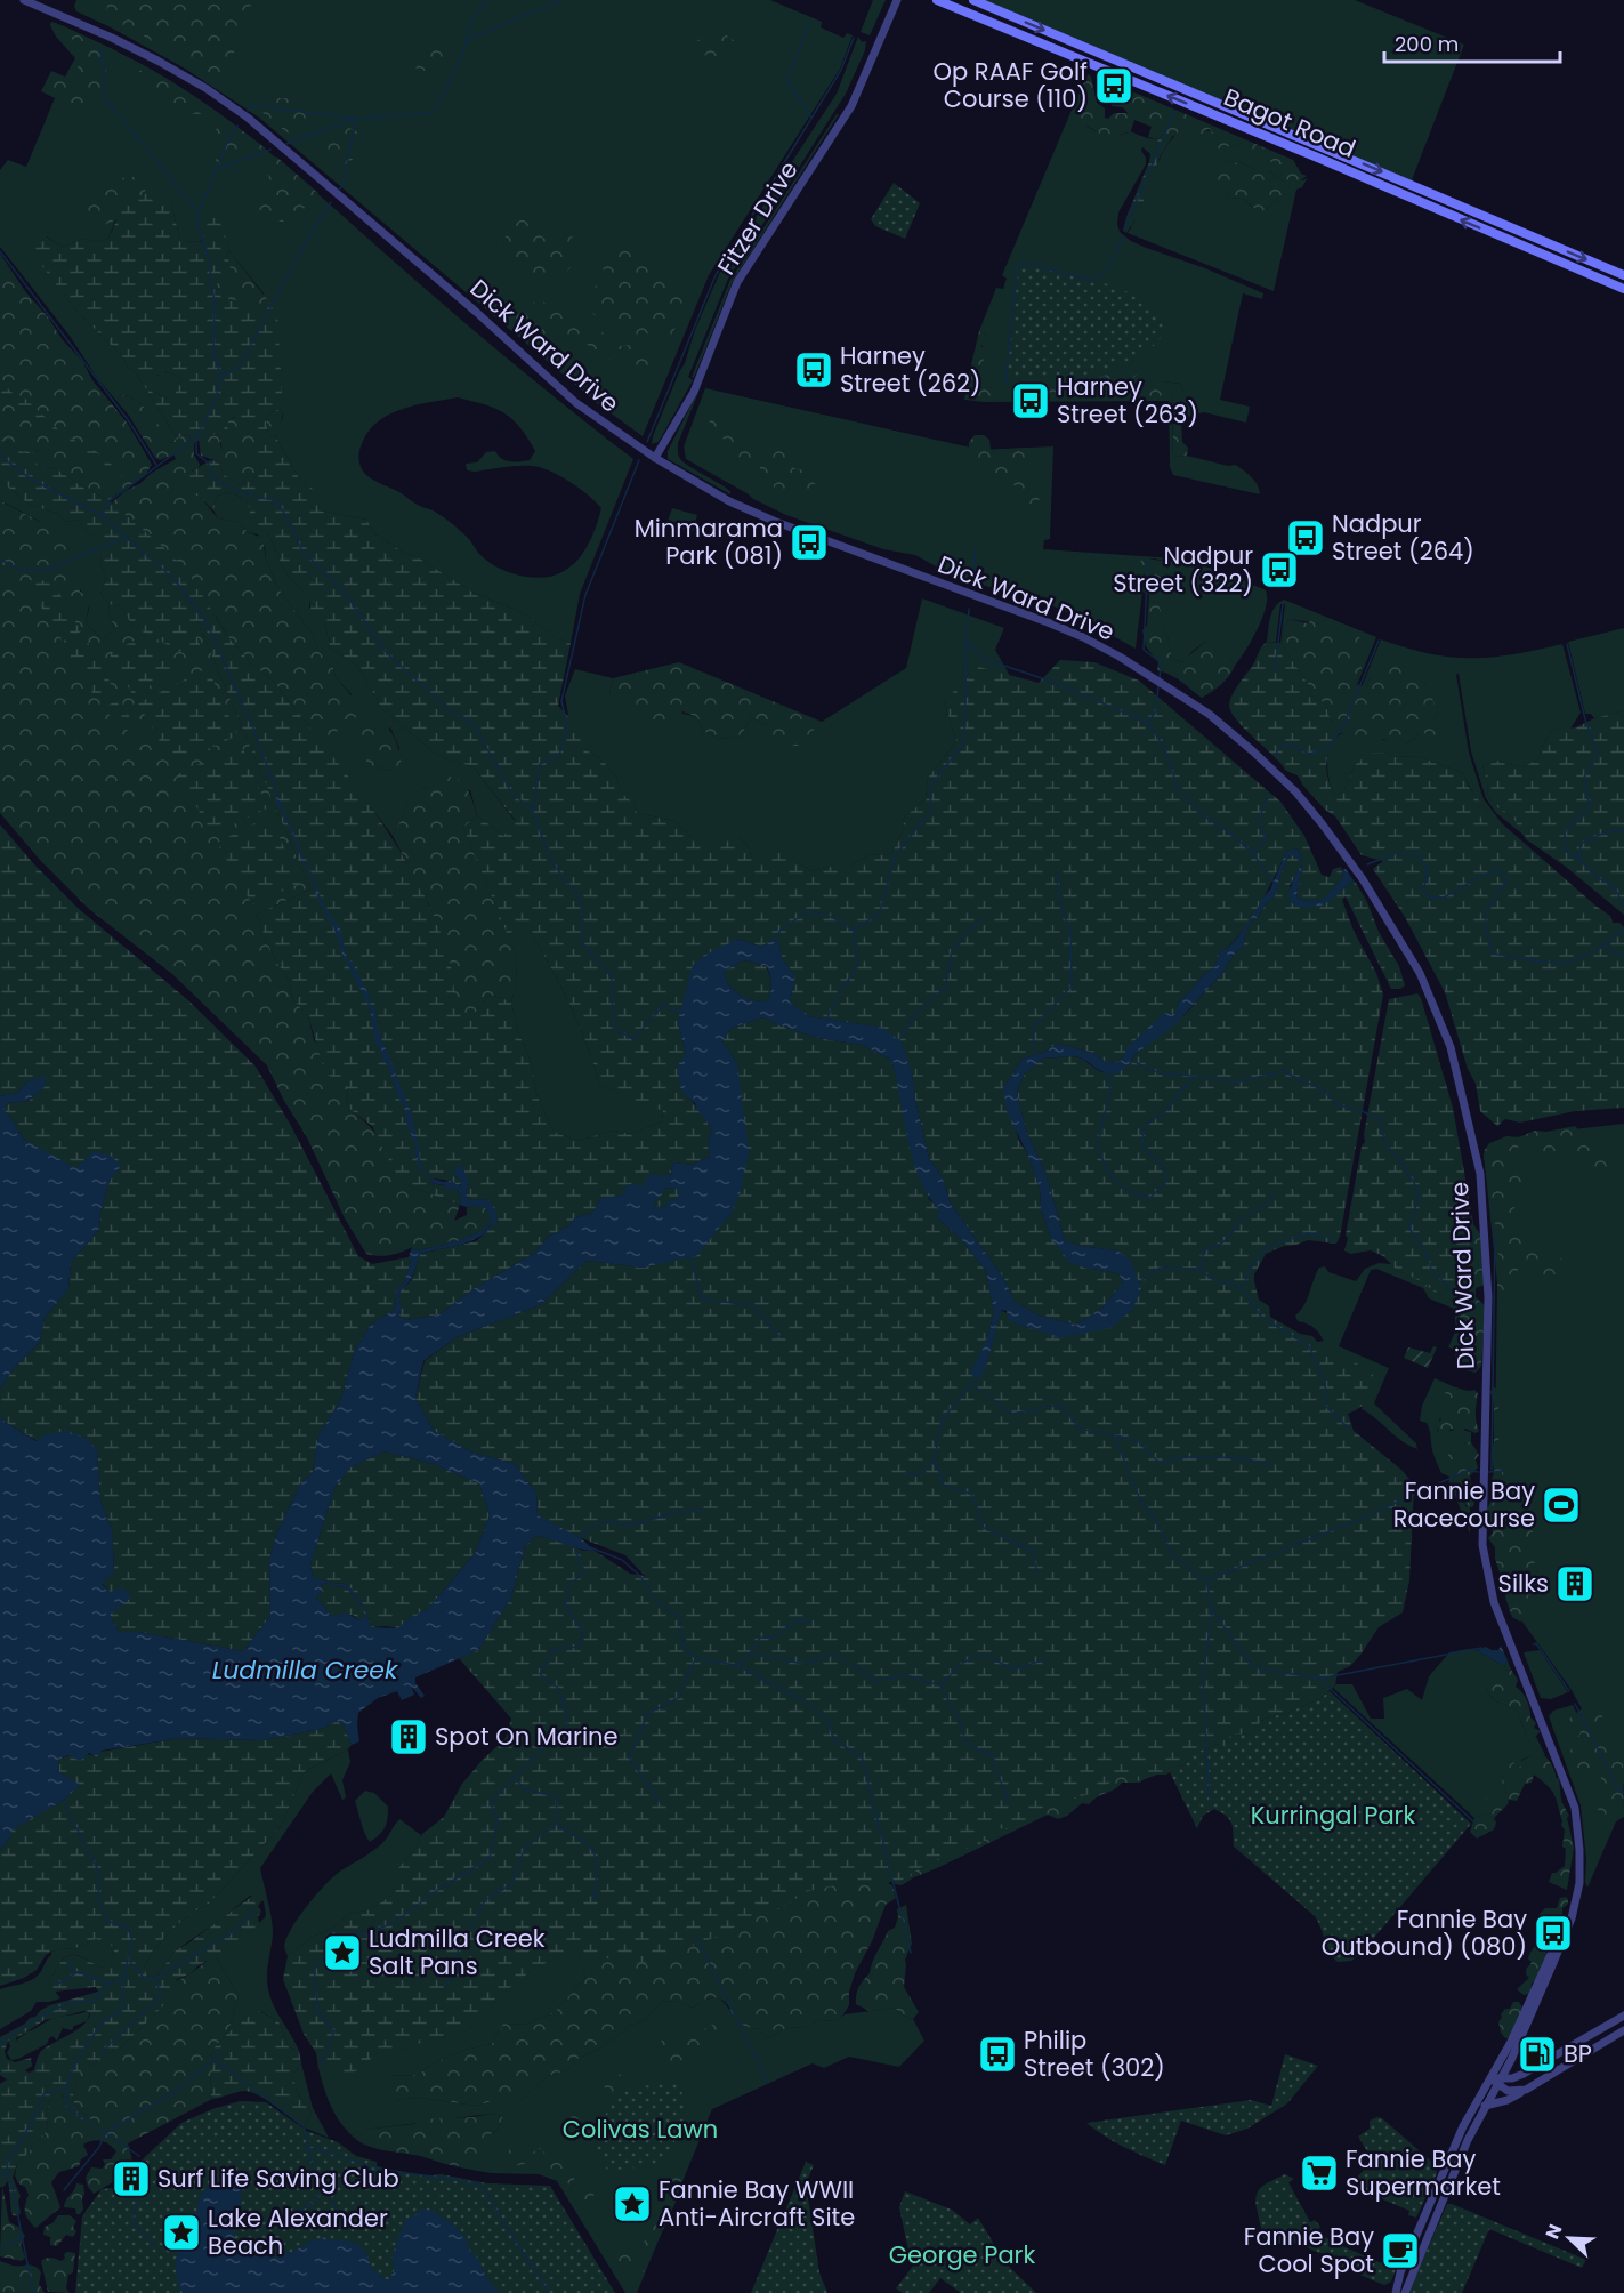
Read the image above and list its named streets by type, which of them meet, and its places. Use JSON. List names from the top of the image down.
{
  "streets": {
    "main road": ["Bagot Road"],
    "street": ["Fitzer Drive", "Dick Ward Drive"]
  },
  "crossings": [
    ["Fitzer Drive", "Dick Ward Drive"]
  ],
  "water": ["Ludmilla Creek"],
  "parks": ["Kurringal Park", "Colivas Lawn", "George Park"],
  "places": {
    "bus stop": [
      "Op RAAF Golf Course (110)",
      "Harney Street (262)",
      "Harney Street (263)",
      "Nadpur Street (264)",
      "Minmarama Park (081)",
      "Nadpur Street (322)",
      "Fannie Bay Outbound) (080)",
      "Philip Street (302)"
    ],
    "sports": ["Fannie Bay Racecourse"],
    "building": ["Silks", "Spot On Marine", "Surf Life Saving Club"],
    "place": ["Ludmilla Creek Salt Pans", "Fannie Bay WWII Anti-Aircraft Site", "Lake Alexander Beach"],
    "fuel station": ["BP"],
    "supermarket": ["Fannie Bay Supermarket"],
    "cafe": ["Fannie Bay Cool Spot"]
  },
  "scale_bar": "200 m",
  "north": "top left"
}
